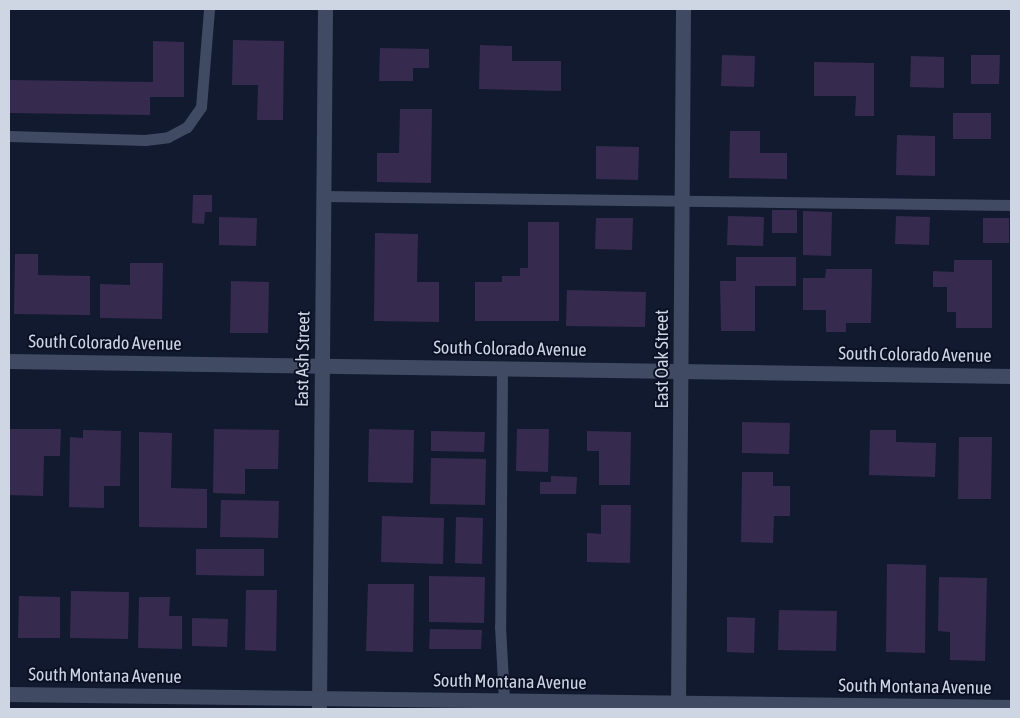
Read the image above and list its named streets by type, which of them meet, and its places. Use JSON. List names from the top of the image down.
{
  "streets": {
    "street": [
      "South Colorado Avenue",
      "East Ash Street",
      "East Oak Street",
      "South Montana Avenue"
    ]
  },
  "crossings": [
    ["South Colorado Avenue", "East Ash Street"],
    ["South Colorado Avenue", "East Oak Street"],
    ["East Ash Street", "South Montana Avenue"],
    ["East Oak Street", "South Montana Avenue"]
  ]
}
